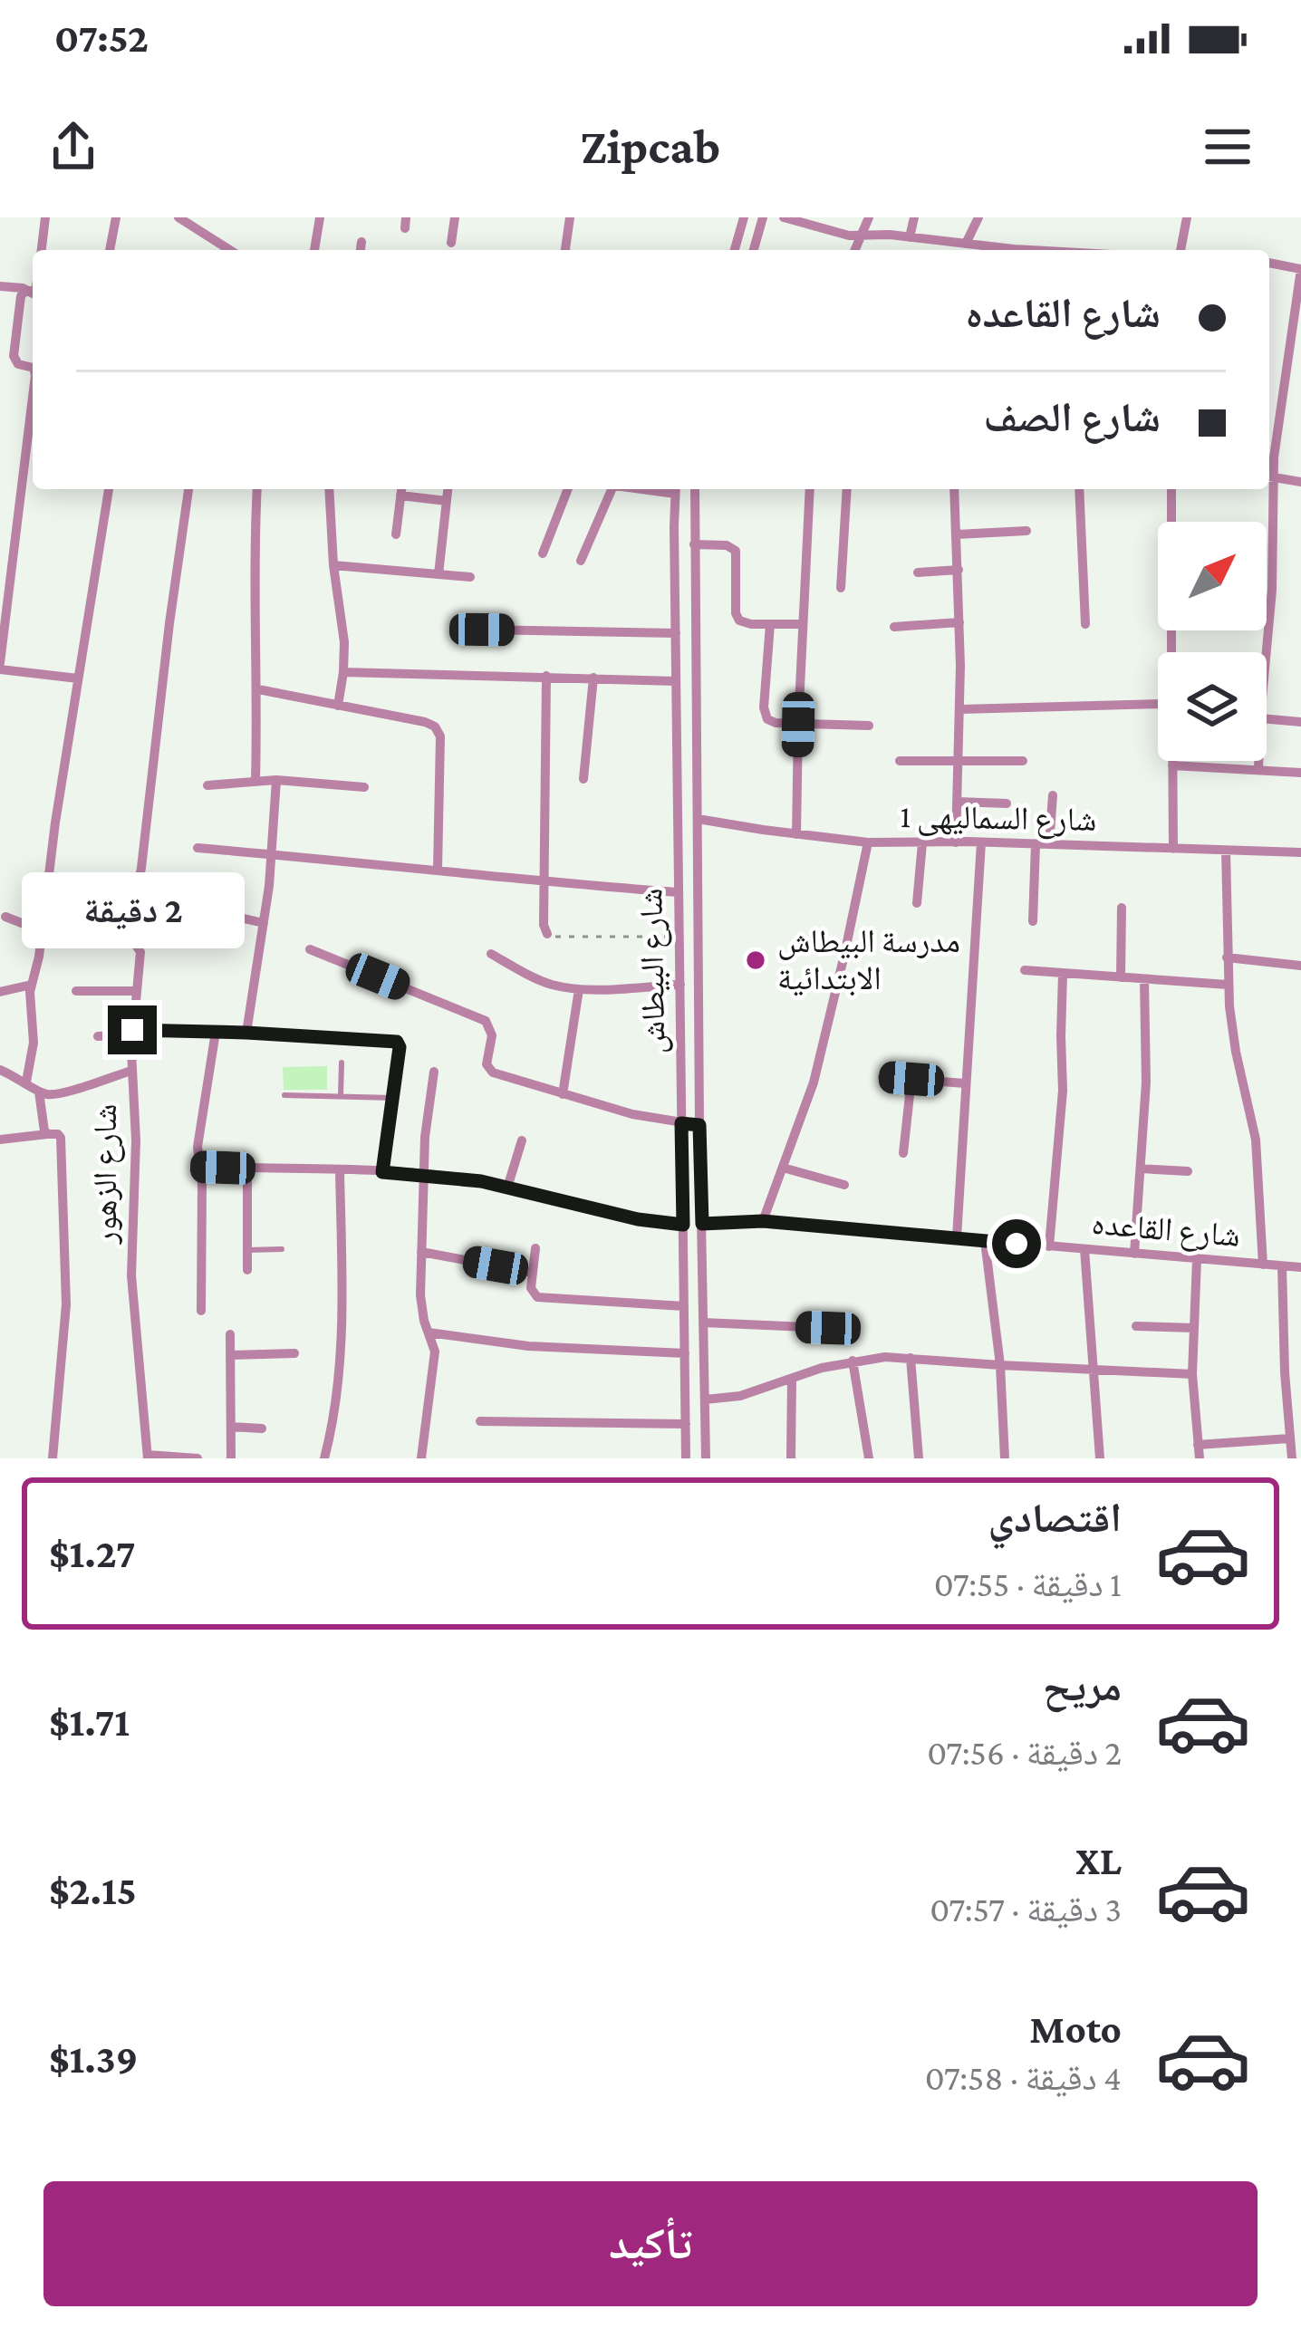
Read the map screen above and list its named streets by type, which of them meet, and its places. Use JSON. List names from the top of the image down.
{
  "streets": {
    "street": [
      "شارع السماليهى 1",
      "شارع البيطاش",
      "شارع الزهور",
      "شارع القاعده"
    ]
  },
  "crossings": [
    ["شارع السماليهى 1", "شارع البيطاش"],
    ["شارع البيطاش", "شارع القاعده"]
  ],
  "places": ["مدرسة البيطاش الابتدائية"],
  "north": "top right",
  "page": {
    "status": "07:52",
    "header": "Zipcab",
    "banner": ["شارع القاعده", "شارع الصف"],
    "bubble": "2 دقيقة",
    "list": [
      {
        "name": "اقتصادي",
        "note": "1 دقيقة · 07:55",
        "value": "$1.27"
      },
      {
        "name": "مريح",
        "note": "2 دقيقة · 07:56",
        "value": "$1.71"
      },
      {
        "name": "XL",
        "note": "3 دقيقة · 07:57",
        "value": "$2.15"
      },
      {
        "name": "Moto",
        "note": "4 دقيقة · 07:58",
        "value": "$1.39"
      }
    ],
    "buttons": "تأكيد"
  }
}
